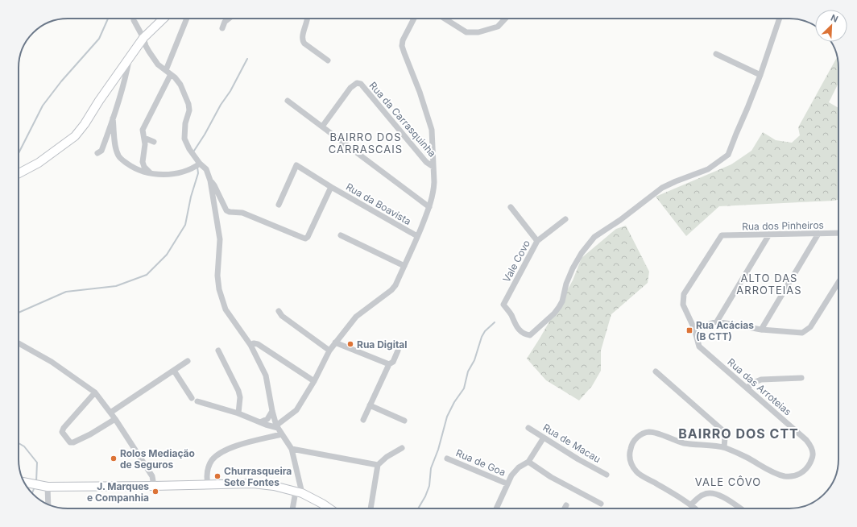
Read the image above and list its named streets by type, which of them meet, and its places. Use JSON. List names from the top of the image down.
{
  "streets": {
    "street": [
      "Rua da Carrasquinha",
      "Rua da Boavista",
      "Rua dos Pinheiros",
      "Vale Covo",
      "Rua das Arroteias",
      "Rua de Macau",
      "Rua de Goa"
    ]
  },
  "crossings": [
    ["Rua dos Pinheiros", "Rua das Arroteias"]
  ],
  "districts": [
    "BAIRRO DOS CARRASCAIS",
    "ALTO DAS ARROTEIAS",
    "BAIRRO DOS CTT",
    "VALE CÔVO"
  ],
  "places": {
    "transit": ["Rua Acácias (B CTT)"],
    "other": [
      "Rua Digital",
      "Rolos Mediação de Seguros",
      "Churrasqueira Sete Fontes",
      "J. Marques e Companhia"
    ]
  },
  "north": "top right"
}
